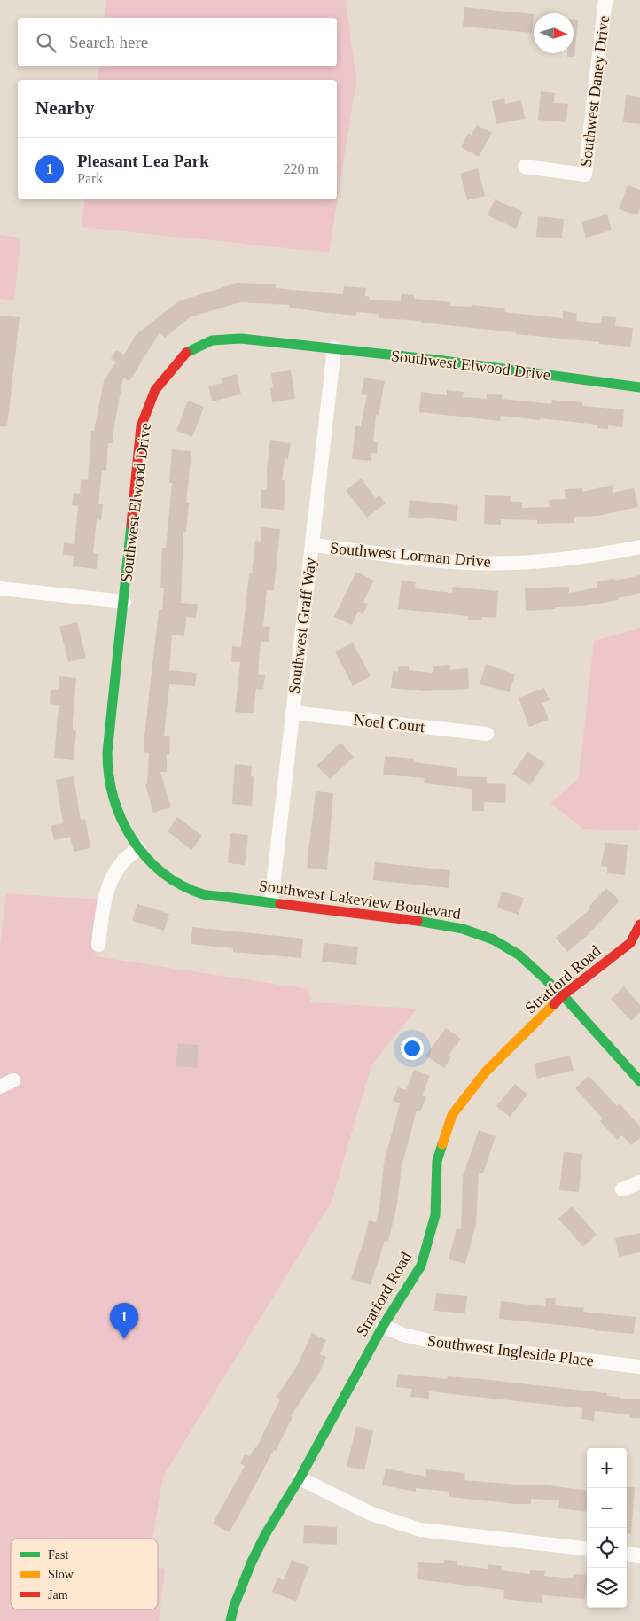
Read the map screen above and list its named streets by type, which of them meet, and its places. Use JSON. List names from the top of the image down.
{
  "streets": {
    "street": [
      "Southwest Daney Drive",
      "Southwest Elwood Drive",
      "Southwest Lorman Drive",
      "Southwest Graff Way",
      "Noel Court",
      "Southwest Lakeview Boulevard",
      "Stratford Road",
      "Southwest Ingleside Place"
    ]
  },
  "crossings": [
    ["Southwest Elwood Drive", "Southwest Graff Way"],
    ["Southwest Elwood Drive", "Southwest Lakeview Boulevard"],
    ["Southwest Lorman Drive", "Southwest Graff Way"],
    ["Southwest Graff Way", "Noel Court"],
    ["Southwest Graff Way", "Southwest Lakeview Boulevard"],
    ["Southwest Lakeview Boulevard", "Stratford Road"],
    ["Stratford Road", "Southwest Ingleside Place"]
  ],
  "legend": ["Fast", "Slow", "Jam"],
  "north": "right",
  "page": {
    "search": "Search here",
    "heading": "Nearby",
    "list": [
      {
        "mark": "1",
        "name": "Pleasant Lea Park",
        "note": "Park",
        "value": "220 m"
      }
    ],
    "pins": "1",
    "map_buttons": ["+", "−"]
  }
}
